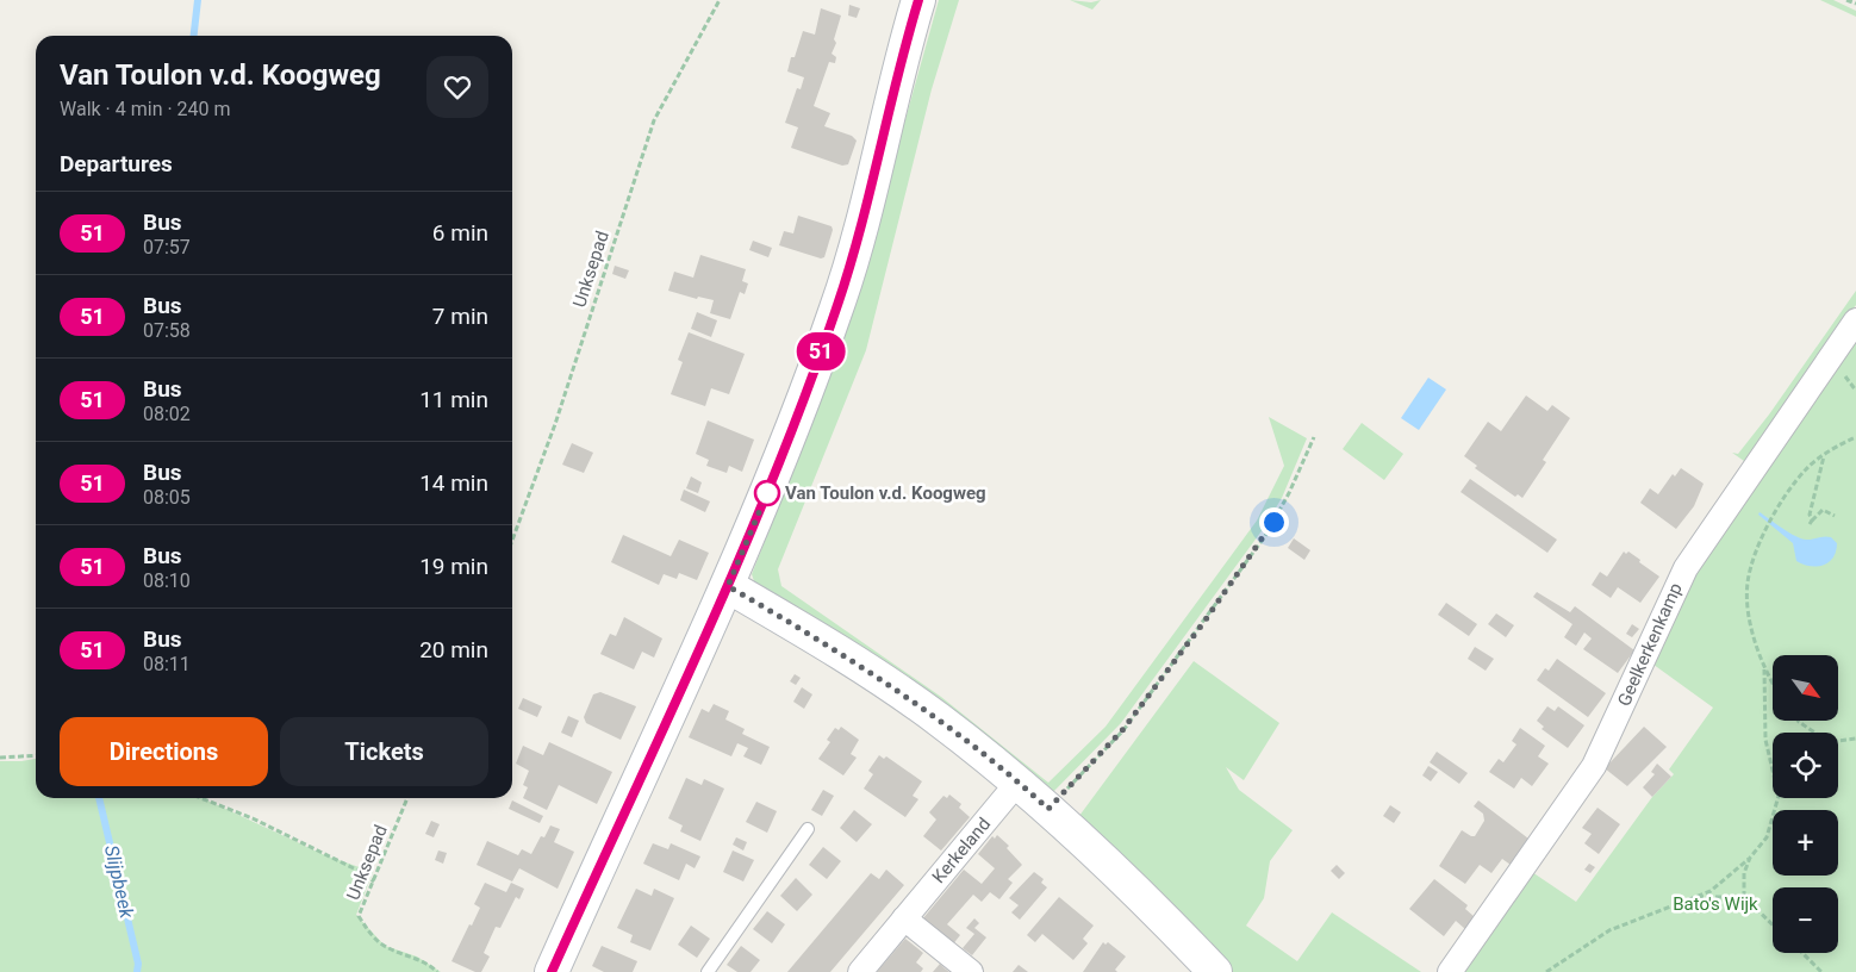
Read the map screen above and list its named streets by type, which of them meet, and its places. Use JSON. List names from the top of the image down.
{
  "streets": {
    "street": ["Geelkerkenkamp", "Kerkeland"],
    "path": ["Unksepad"]
  },
  "water": ["Slijpbeek"],
  "parks": ["Bato's Wijk"],
  "places": ["Van Toulon v.d. Koogweg"],
  "lines": ["bus line 51"],
  "north": "bottom right",
  "page": {
    "on_map": "51",
    "heading": [
      ["Van Toulon v.d. Koogweg", "Walk · 4 min · 240 m"],
      "Departures"
    ],
    "list": [
      {
        "mark": "51",
        "name": "Bus",
        "note": "07:57",
        "value": "6 min"
      },
      {
        "mark": "51",
        "name": "Bus",
        "note": "07:58",
        "value": "7 min"
      },
      {
        "mark": "51",
        "name": "Bus",
        "note": "08:02",
        "value": "11 min"
      },
      {
        "mark": "51",
        "name": "Bus",
        "note": "08:05",
        "value": "14 min"
      },
      {
        "mark": "51",
        "name": "Bus",
        "note": "08:10",
        "value": "19 min"
      },
      {
        "mark": "51",
        "name": "Bus",
        "note": "08:11",
        "value": "20 min"
      }
    ],
    "map_buttons": ["+", "−"],
    "buttons": ["Directions", "Tickets"]
  }
}
